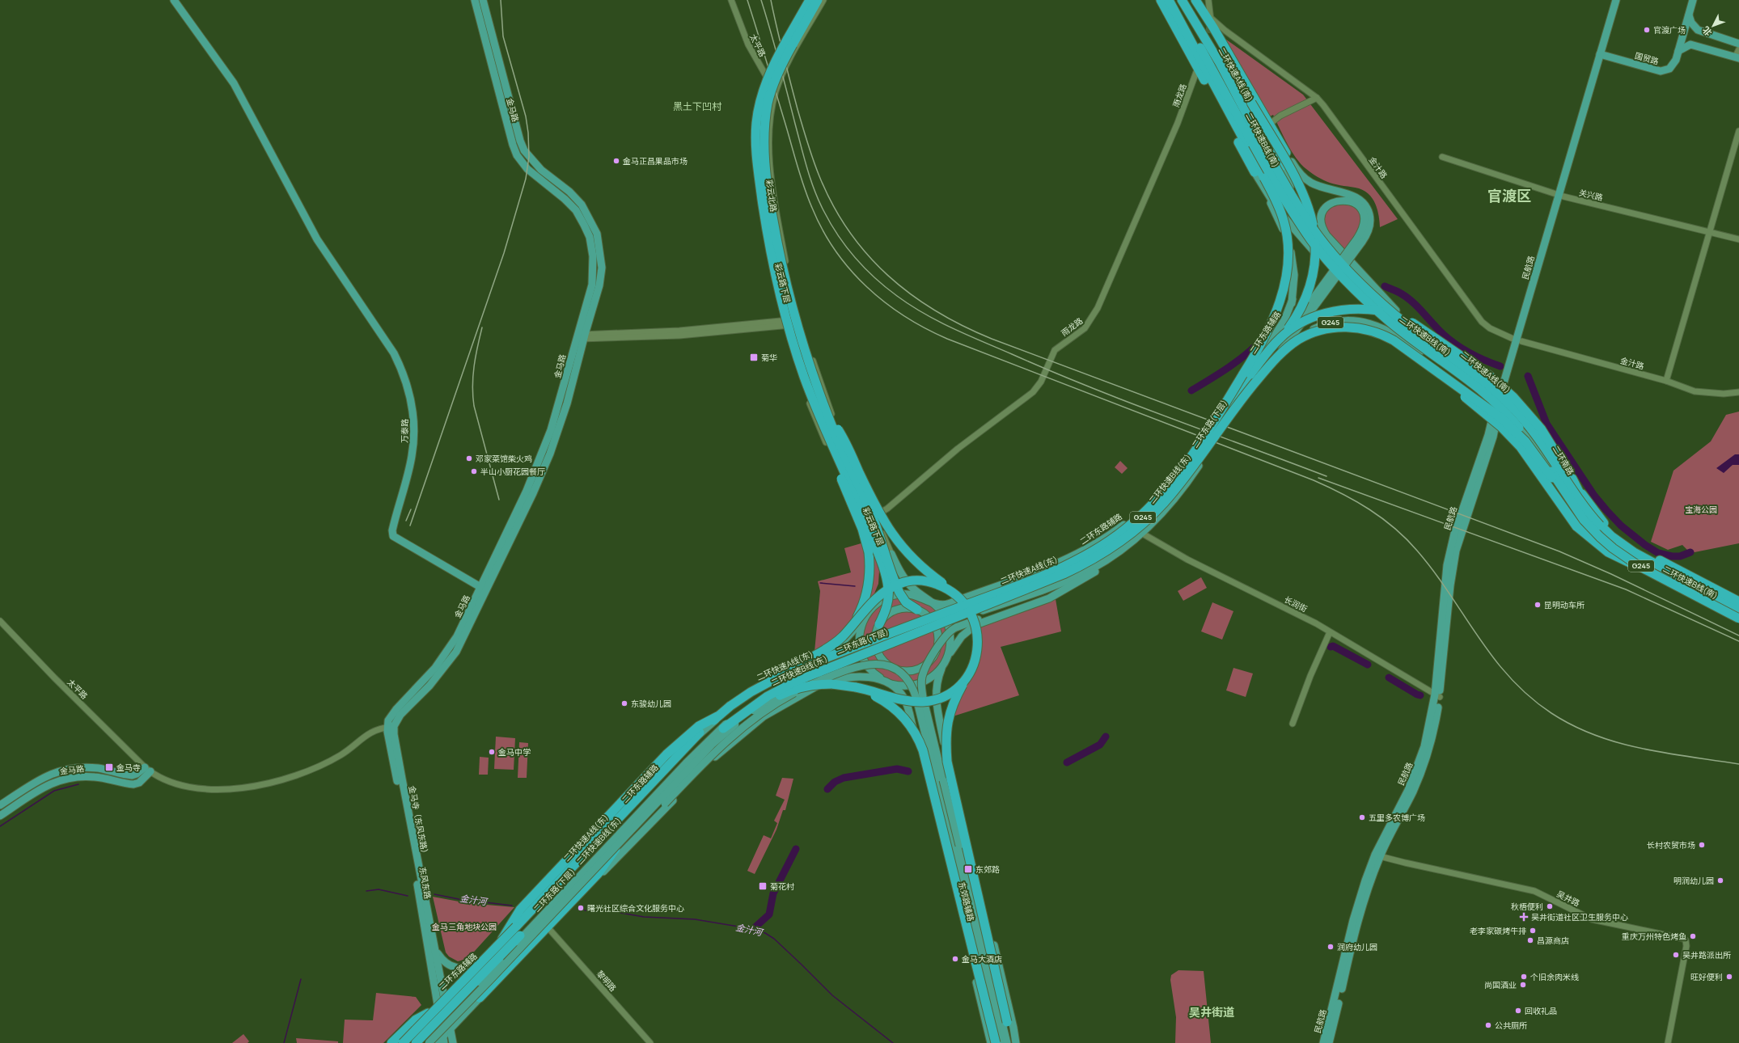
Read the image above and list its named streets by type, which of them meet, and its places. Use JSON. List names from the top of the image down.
{
  "streets": {
    "highway": [
      "二环快速A线(南)",
      "二环快速B线(南)",
      "彩云北路",
      "二环快速B线(东)",
      "二环快速A线(东)"
    ],
    "main road": [
      "国贸路",
      "金马路",
      "民航路",
      "G245",
      "二环东路辅路",
      "二环东路(下层)",
      "万泰路",
      "二环南路",
      "金马寺（东风东路）",
      "东风东路",
      "东郊路辅路"
    ],
    "street": [
      "太平路",
      "雨龙路",
      "金汁路",
      "关兴路",
      "彩云路下层",
      "长润街",
      "吴井路",
      "黎明路"
    ]
  },
  "crossings": [
    ["太平路", "金马路"],
    ["太平路", "彩云路下层"],
    ["太平路", "金马寺（东风东路）"],
    ["太平路", "东风东路"],
    ["国贸路", "民航路"],
    ["二环快速A线(南)", "二环快速B线(南)"],
    ["二环快速A线(南)", "二环南路"],
    ["雨龙路", "彩云路下层"],
    ["金马路", "万泰路"],
    ["金马路", "金马寺（东风东路）"],
    ["金马路", "东风东路"],
    ["二环快速B线(南)", "二环南路"],
    ["金汁路", "民航路"],
    ["关兴路", "民航路"],
    ["民航路", "二环南路"],
    ["民航路", "长润街"],
    ["民航路", "吴井路"],
    ["彩云路下层", "G245"],
    ["G245", "二环东路辅路"],
    ["G245", "二环东路(下层)"],
    ["G245", "二环南路"],
    ["G245", "长润街"],
    ["G245", "东郊路辅路"],
    ["二环东路辅路", "金马寺（东风东路）"],
    ["二环东路辅路", "东风东路"],
    ["二环东路辅路", "东郊路辅路"],
    ["二环东路(下层)", "长润街"],
    ["金马寺（东风东路）", "东风东路"]
  ],
  "districts": ["黑土下凹村", "官渡区", "吴井街道"],
  "water": ["金汁河"],
  "parks": ["宝海公园", "金马三角地块公园"],
  "places": {
    "other": [
      "官渡广场",
      "金马正昌果品市场",
      "邓家菜馆柴火鸡",
      "半山小厨花园餐厅",
      "昆明动车所",
      "东骏幼儿园",
      "金马中学",
      "五里多农博广场",
      "长村农贸市场",
      "明润幼儿园",
      "秋梧便利",
      "曙光社区综合文化服务中心",
      "老李家碳烤牛排",
      "重庆万州特色烤鱼",
      "昌源商店",
      "润府幼儿园",
      "吴井路派出所",
      "金马大酒店",
      "个旧余肉米线",
      "旺好便利",
      "尚国酒业",
      "回收礼品",
      "公共厕所"
    ],
    "transit": [
      "菊华",
      "金马寺",
      "东郊路",
      "菊花村"
    ],
    "health": ["吴井街道社区卫生服务中心"]
  },
  "north": "bottom left"
}
